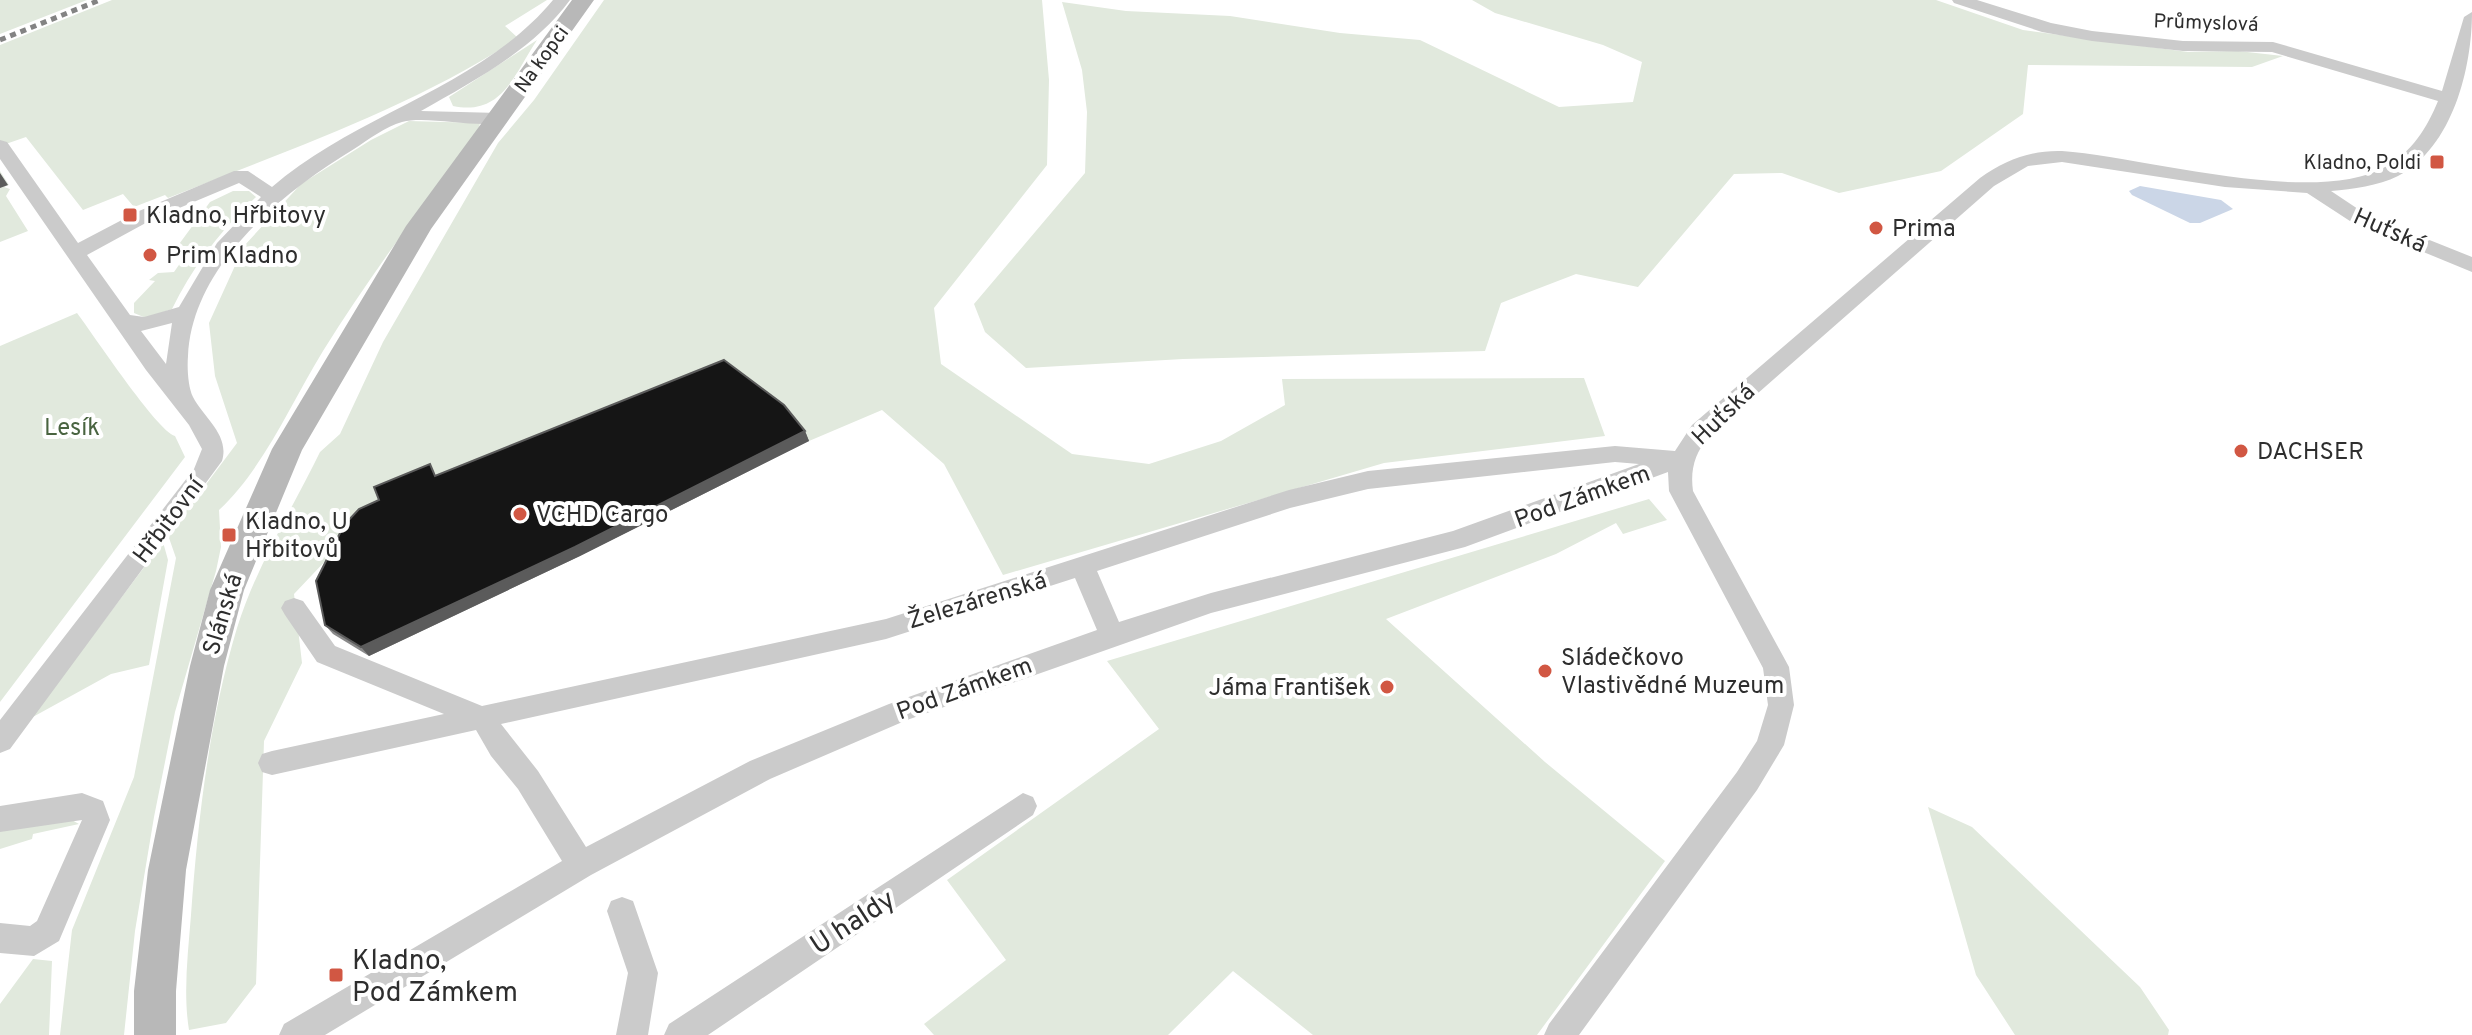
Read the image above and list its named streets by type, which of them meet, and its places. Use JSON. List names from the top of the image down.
{
  "streets": {
    "main road": ["Na kopci", "Slánská"],
    "street": [
      "Průmyslová",
      "Huťská",
      "Pod Zámkem",
      "Hřbitovní",
      "Železárenská",
      "U haldy"
    ]
  },
  "crossings": [
    ["Průmyslová", "Huťská"],
    ["Na kopci", "Slánská"],
    ["Huťská", "Pod Zámkem"],
    ["Huťská", "Železárenská"],
    ["Pod Zámkem", "Železárenská"]
  ],
  "parks": ["Lesík"],
  "places": {
    "transit": [
      "Kladno, Poldi",
      "Kladno, Hřbitovy",
      "Kladno, U Hřbitovů",
      "Kladno, Pod Zámkem"
    ],
    "other": [
      "Prima",
      "Prim Kladno",
      "DACHSER",
      "VCHD Cargo",
      "Sládečkovo Vlastivědné Muzeum",
      "Jáma František"
    ]
  }
}
